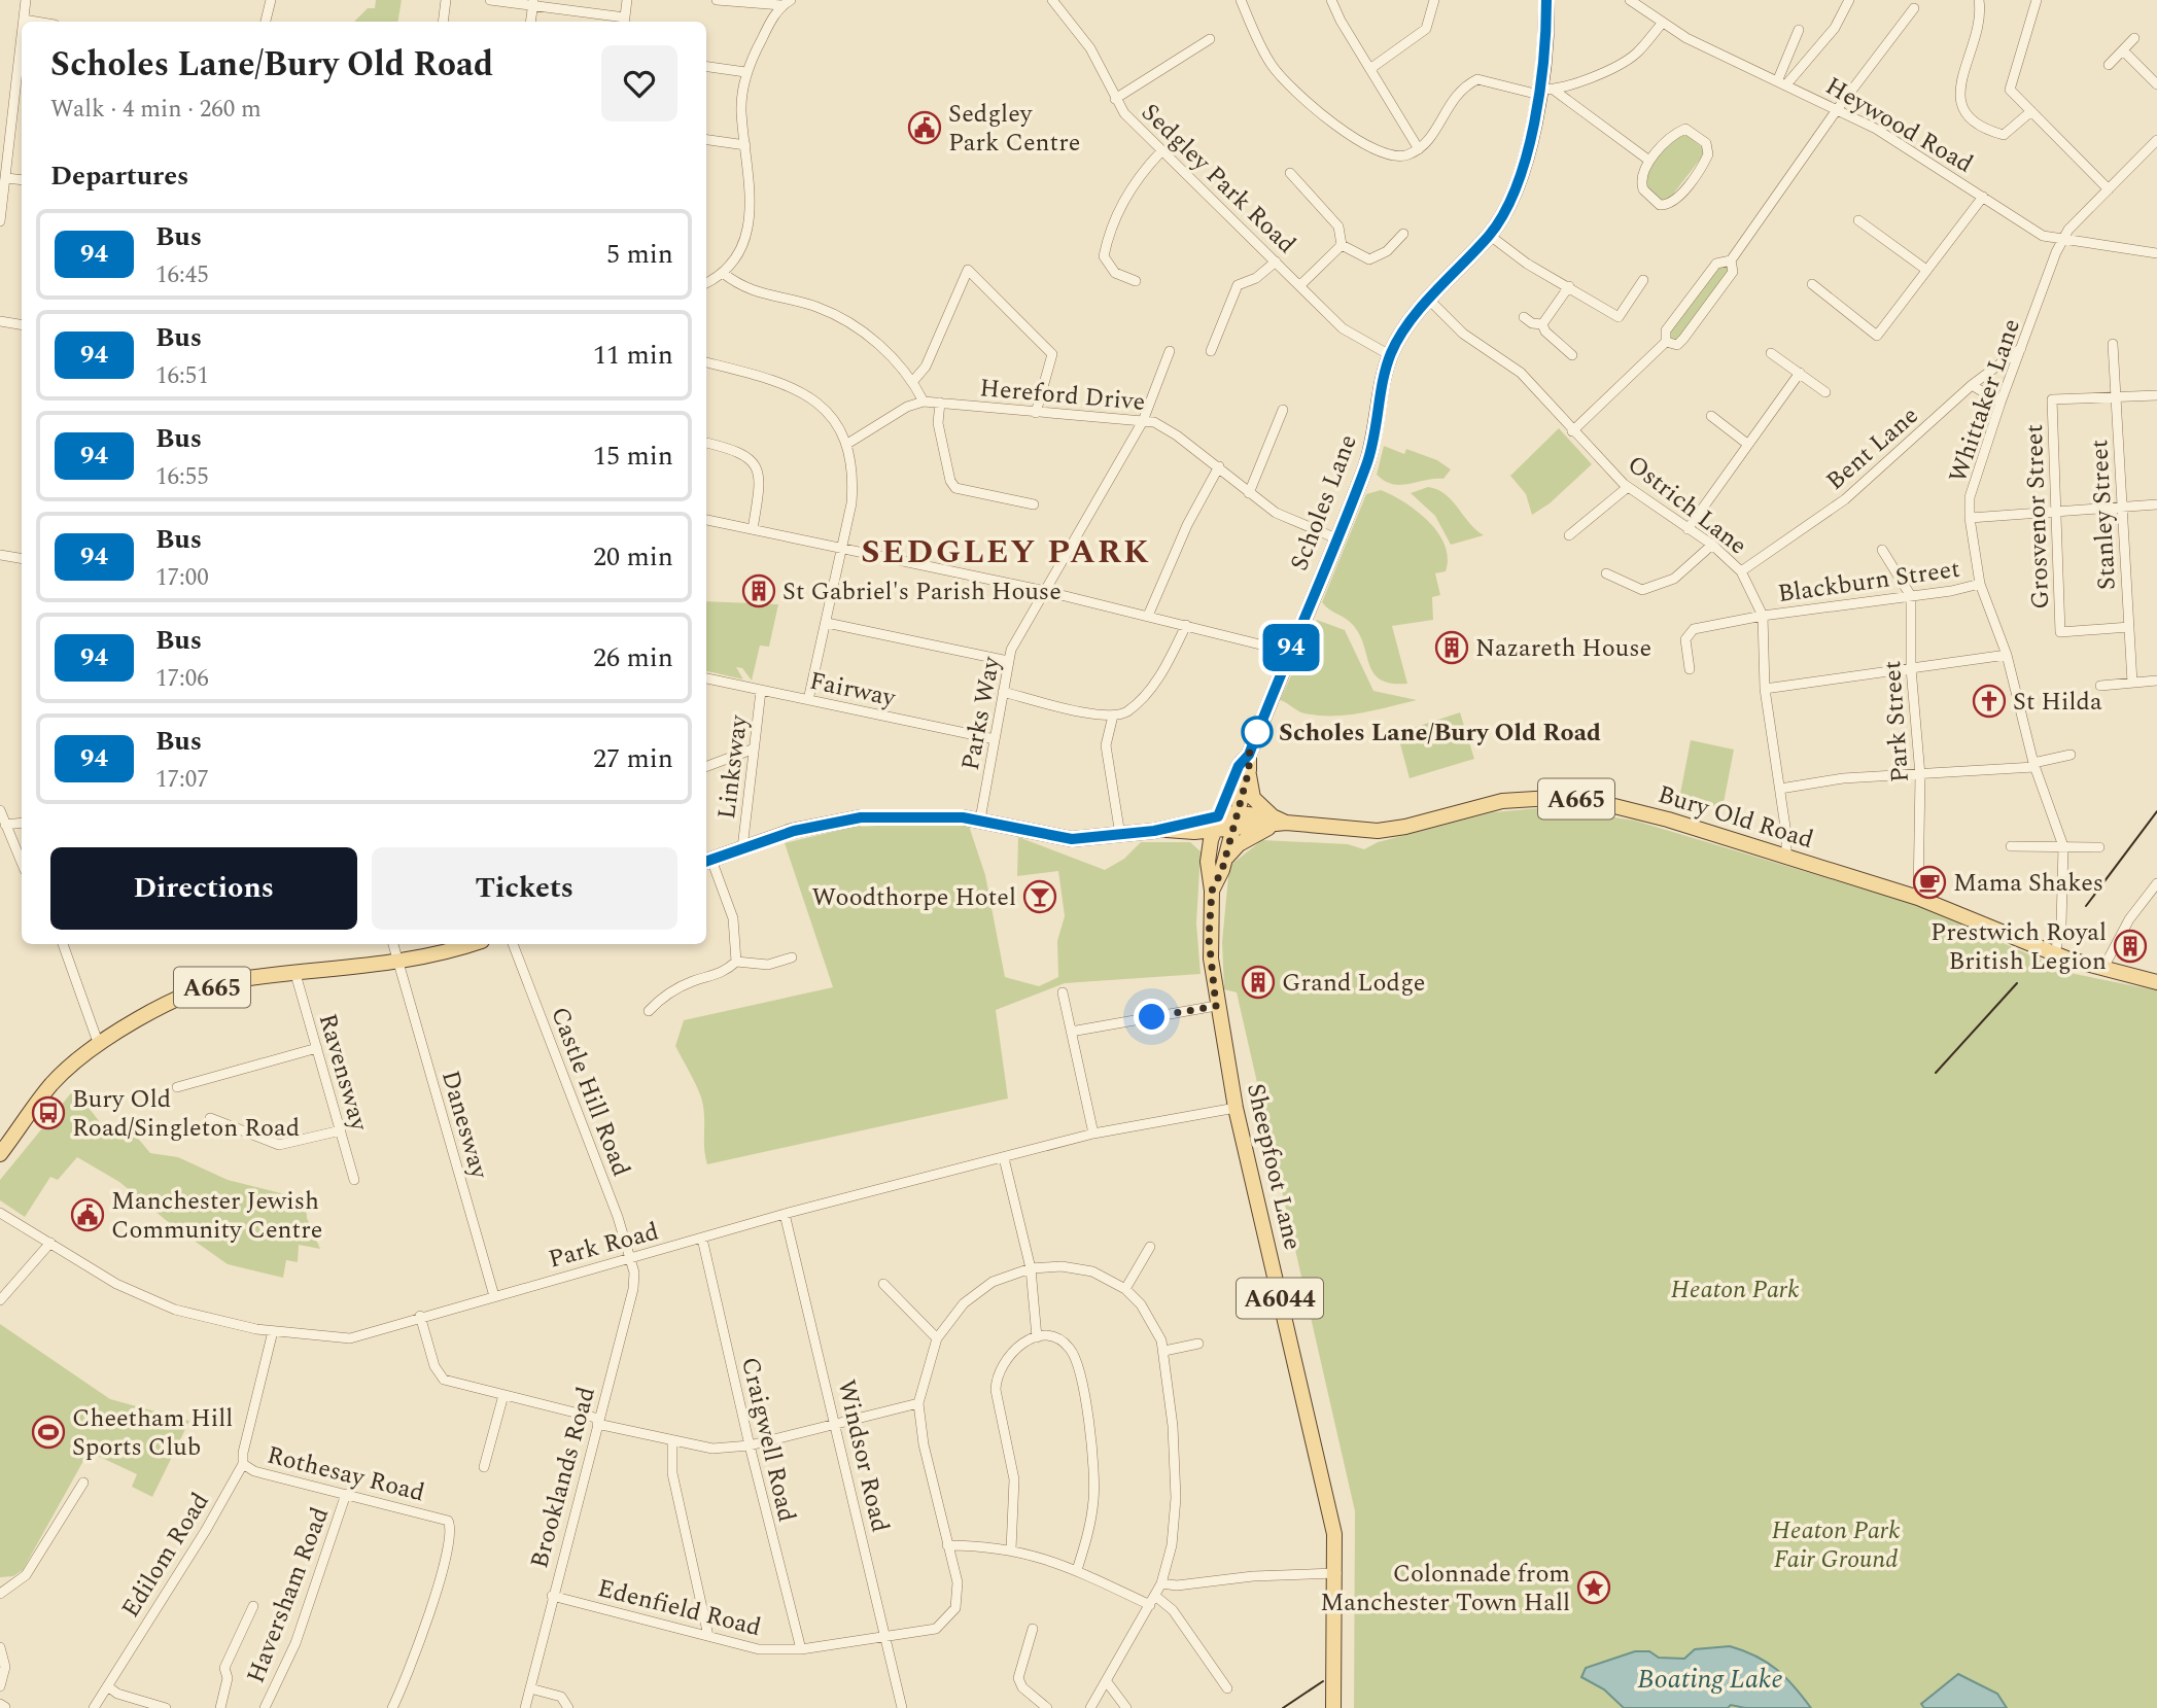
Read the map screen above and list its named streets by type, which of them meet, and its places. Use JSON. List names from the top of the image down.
{
  "streets": {
    "main road": [
      "Scholes Lane",
      "A665",
      "Bury Old Road",
      "Sheepfoot Lane",
      "A6044"
    ],
    "street": [
      "Heywood Road",
      "Sedgley Park Road",
      "Hereford Drive",
      "Whittaker Lane",
      "Bent Lane",
      "Ostrich Lane",
      "Stanley Street",
      "Grosvenor Street",
      "Blackburn Street",
      "Fairway",
      "Parks Way",
      "Park Street",
      "Linksway",
      "Ravensway",
      "Castle Hill Road",
      "Danesway",
      "Park Road",
      "Craigwell Road",
      "Windsor Road",
      "Rothesay Road",
      "Brooklands Road",
      "Edilom Road",
      "Haversham Road",
      "Edenfield Road"
    ]
  },
  "crossings": [
    ["Heywood Road", "Whittaker Lane"],
    ["Sedgley Park Road", "Scholes Lane"],
    ["Hereford Drive", "Scholes Lane"],
    ["Hereford Drive", "Parks Way"],
    ["Whittaker Lane", "Bent Lane"],
    ["Whittaker Lane", "Blackburn Street"],
    ["Whittaker Lane", "Bury Old Road"],
    ["Bent Lane", "Ostrich Lane"],
    ["Scholes Lane", "Ostrich Lane"],
    ["Scholes Lane", "Bury Old Road"],
    ["Scholes Lane", "Sheepfoot Lane"],
    ["Ostrich Lane", "Blackburn Street"],
    ["Ostrich Lane", "Bury Old Road"],
    ["Stanley Street", "Grosvenor Street"],
    ["Blackburn Street", "Park Street"],
    ["Fairway", "Parks Way"],
    ["Fairway", "Linksway"],
    ["Parks Way", "Bury Old Road"],
    ["Park Street", "Bury Old Road"],
    ["Linksway", "Bury Old Road"],
    ["A665", "Ravensway"],
    ["A665", "Danesway"],
    ["Bury Old Road", "Sheepfoot Lane"],
    ["Castle Hill Road", "Park Road"],
    ["Castle Hill Road", "Brooklands Road"],
    ["Danesway", "Park Road"],
    ["Sheepfoot Lane", "Park Road"],
    ["Park Road", "Craigwell Road"],
    ["Park Road", "Windsor Road"],
    ["Park Road", "Brooklands Road"],
    ["Park Road", "Edilom Road"],
    ["Craigwell Road", "Edenfield Road"],
    ["Windsor Road", "Edenfield Road"],
    ["Rothesay Road", "Edilom Road"],
    ["Rothesay Road", "Haversham Road"],
    ["Brooklands Road", "Edenfield Road"]
  ],
  "districts": ["SEDGLEY PARK"],
  "water": ["Boating Lake"],
  "parks": ["Heaton Park", "Heaton Park Fair Ground"],
  "places": {
    "public building": ["Sedgley Park Centre", "Manchester Jewish Community Centre"],
    "building": [
      "St Gabriel's Parish House",
      "Nazareth House",
      "Prestwich Royal British Legion",
      "Grand Lodge"
    ],
    "church": ["St Hilda"],
    "other": ["Scholes Lane/Bury Old Road"],
    "cafe": ["Mama Shakes"],
    "bar": ["Woodthorpe Hotel"],
    "bus stop": ["Bury Old Road/Singleton Road"],
    "sports": ["Cheetham Hill Sports Club"],
    "place": ["Colonnade from Manchester Town Hall"]
  },
  "lines": ["bus line 94"],
  "page": {
    "on_map": "94",
    "heading": [
      ["Scholes Lane/Bury Old Road", "Walk · 4 min · 260 m"],
      "Departures"
    ],
    "list": [
      {
        "mark": "94",
        "name": "Bus",
        "note": "16:45",
        "value": "5 min"
      },
      {
        "mark": "94",
        "name": "Bus",
        "note": "16:51",
        "value": "11 min"
      },
      {
        "mark": "94",
        "name": "Bus",
        "note": "16:55",
        "value": "15 min"
      },
      {
        "mark": "94",
        "name": "Bus",
        "note": "17:00",
        "value": "20 min"
      },
      {
        "mark": "94",
        "name": "Bus",
        "note": "17:06",
        "value": "26 min"
      },
      {
        "mark": "94",
        "name": "Bus",
        "note": "17:07",
        "value": "27 min"
      }
    ],
    "buttons": ["Directions", "Tickets"]
  }
}
